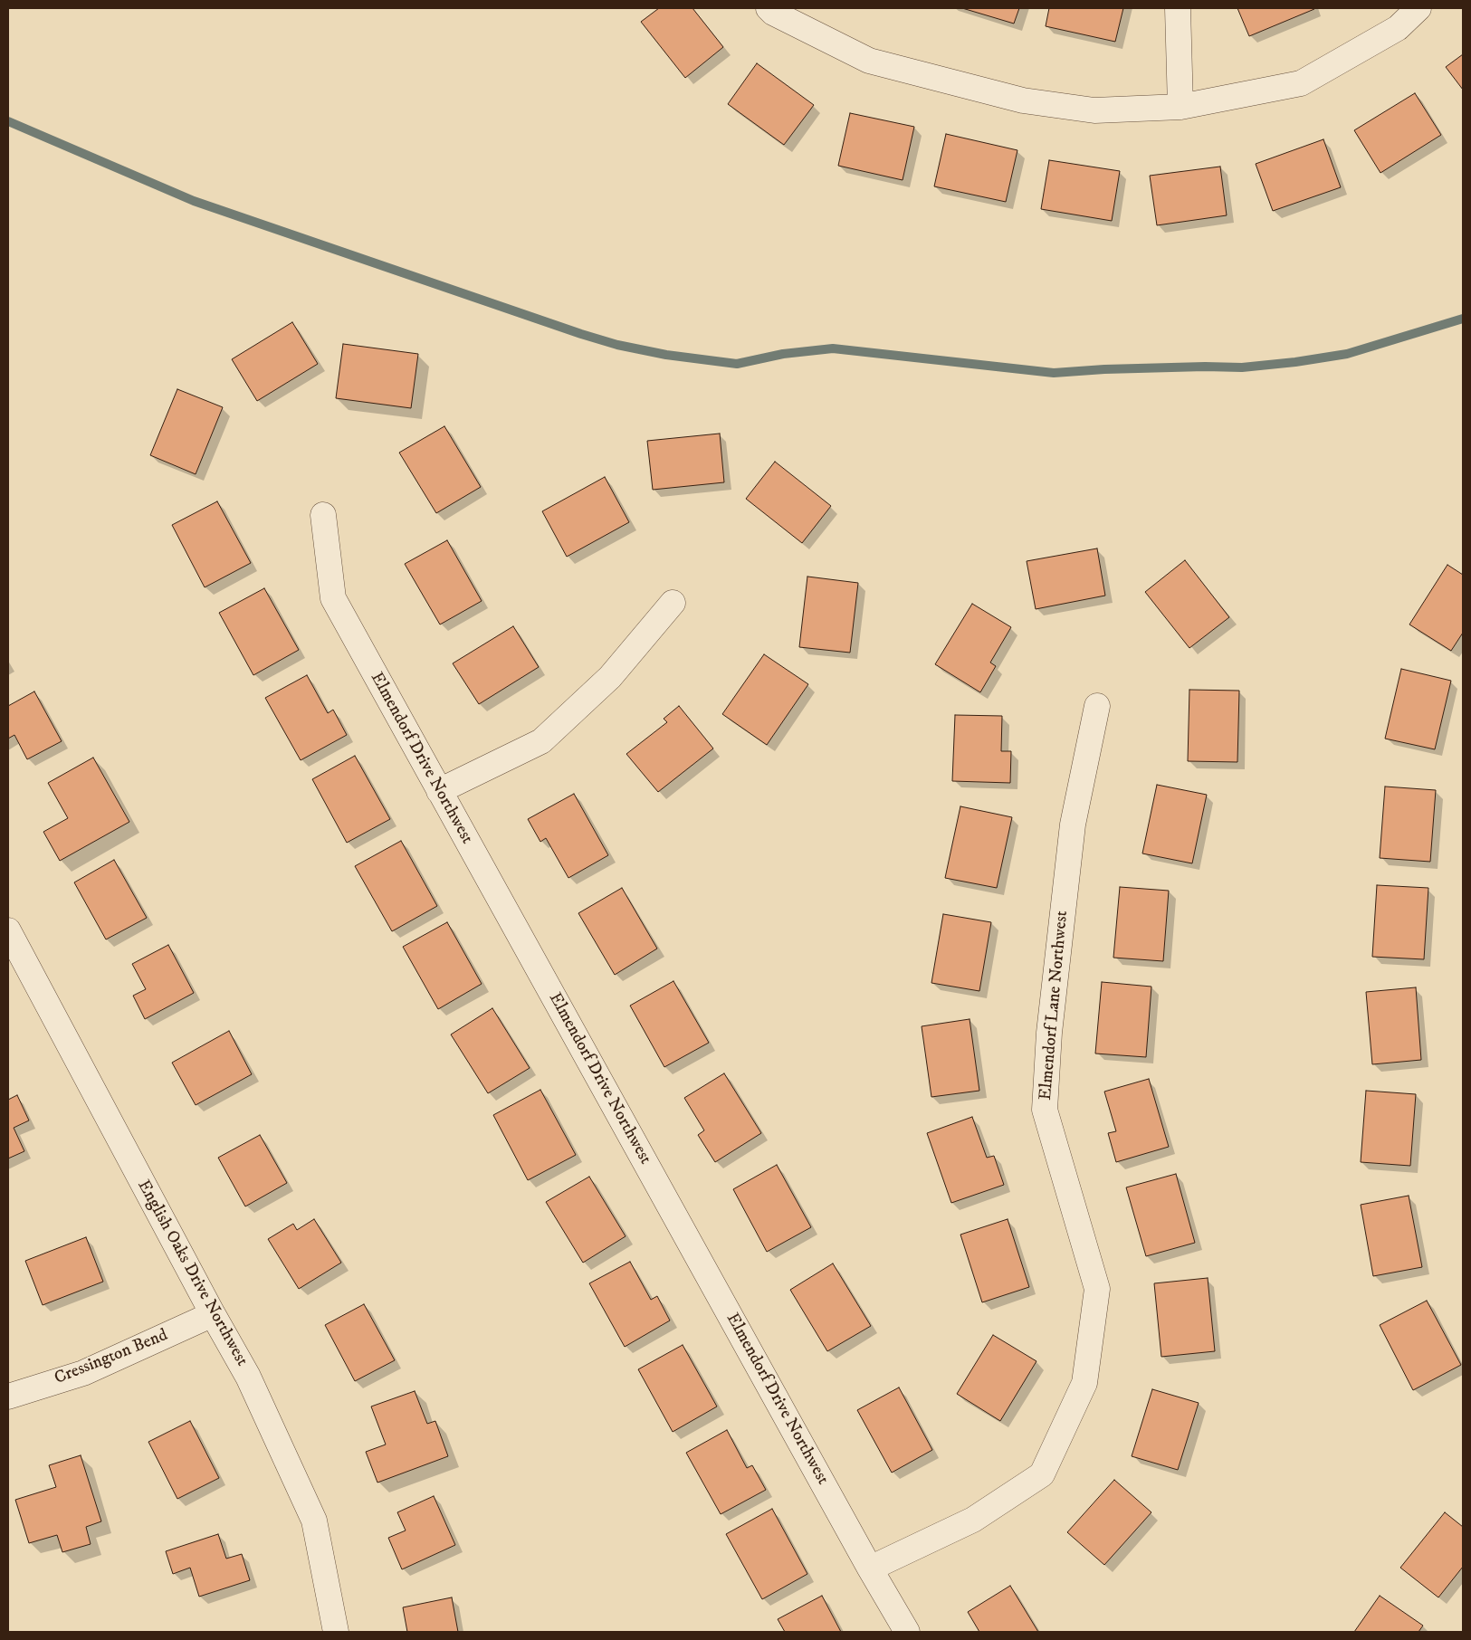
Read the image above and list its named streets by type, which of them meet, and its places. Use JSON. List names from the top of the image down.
{
  "streets": {
    "street": [
      "Elmendorf Drive Northwest",
      "Elmendorf Lane Northwest",
      "English Oaks Drive Northwest",
      "Cressington Bend"
    ]
  },
  "crossings": [
    ["Elmendorf Drive Northwest", "Elmendorf Lane Northwest"],
    ["English Oaks Drive Northwest", "Cressington Bend"]
  ]
}
